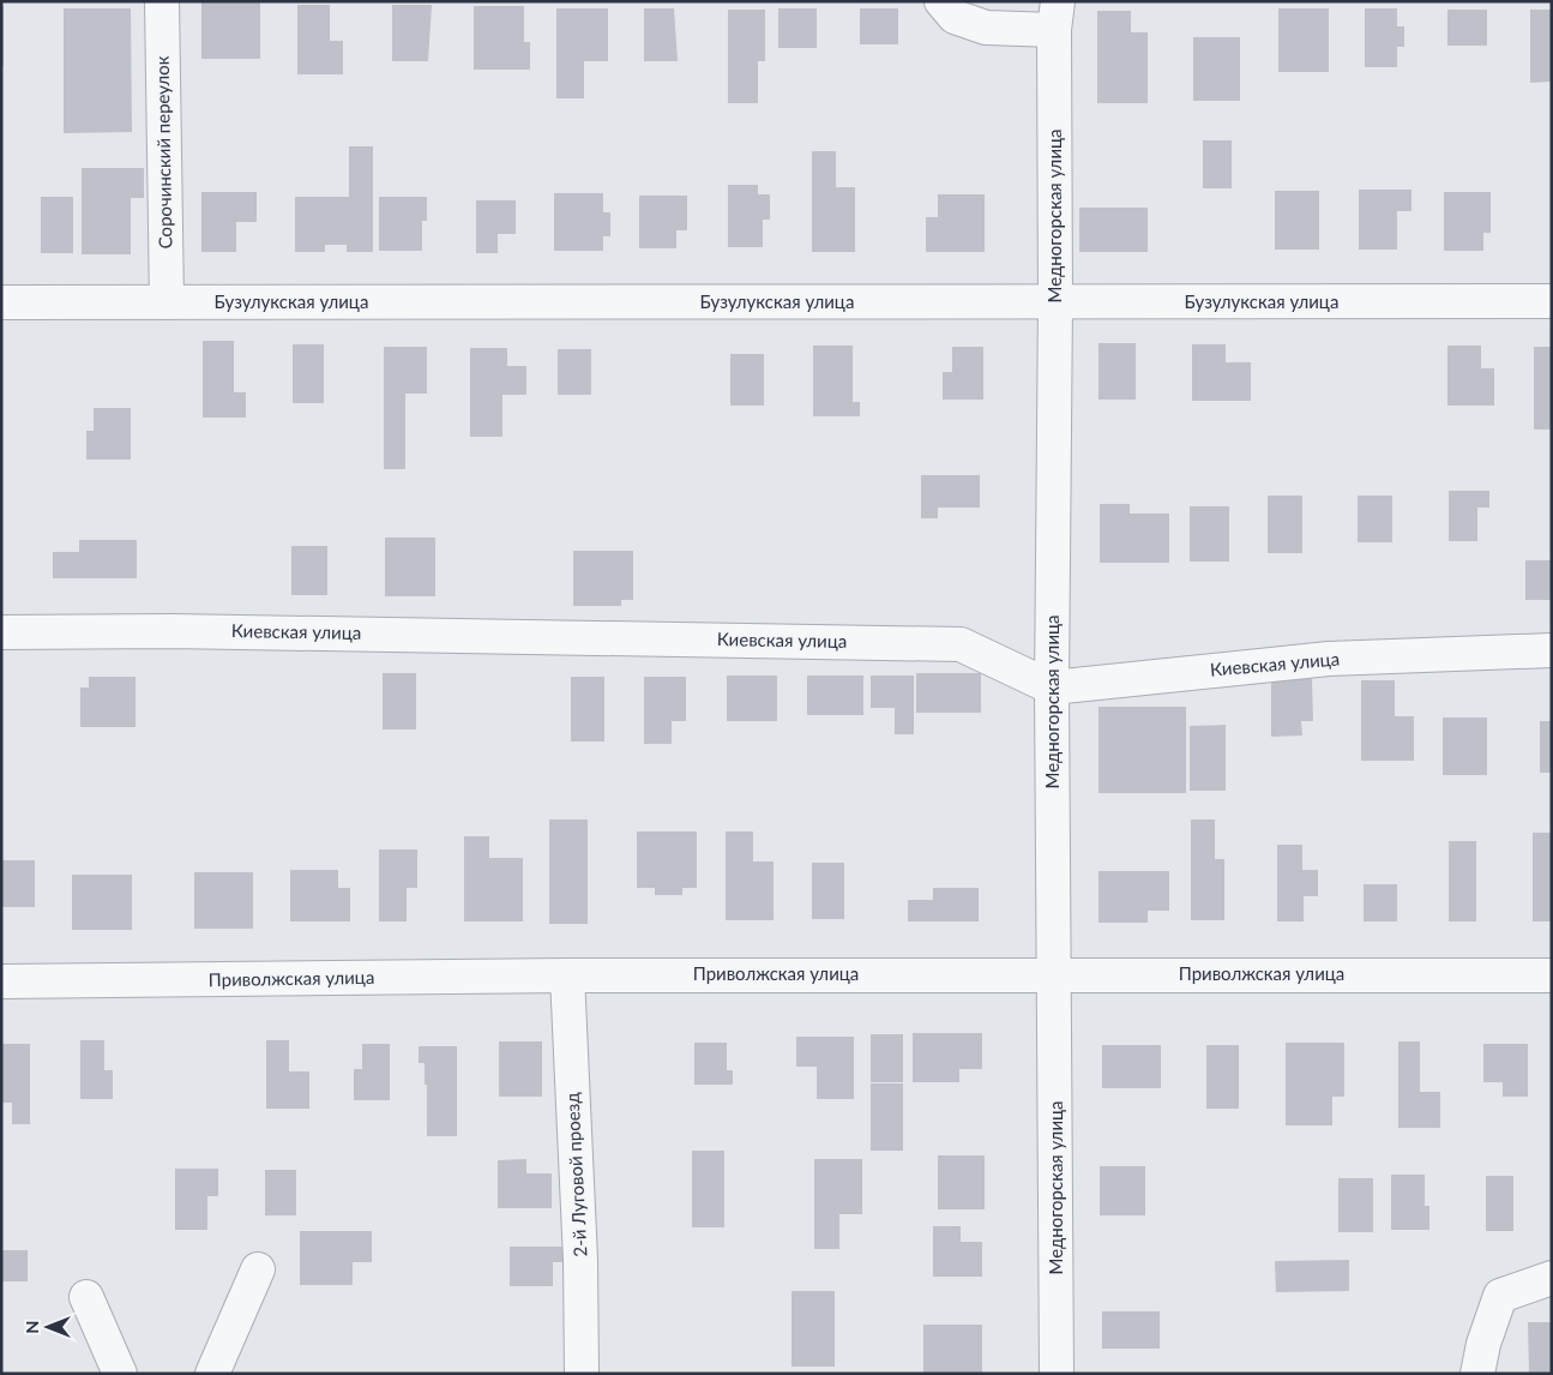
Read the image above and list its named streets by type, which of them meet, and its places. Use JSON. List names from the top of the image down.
{
  "streets": {
    "street": [
      "Сорочинский переулок",
      "Медногорская улица",
      "Бузулукская улица",
      "Киевская улица",
      "Приволжская улица",
      "2-й Луговой проезд"
    ]
  },
  "crossings": [
    ["Сорочинский переулок", "Бузулукская улица"],
    ["Медногорская улица", "Бузулукская улица"],
    ["Медногорская улица", "Киевская улица"],
    ["Медногорская улица", "Приволжская улица"],
    ["Приволжская улица", "2-й Луговой проезд"]
  ],
  "north": "left"
}
